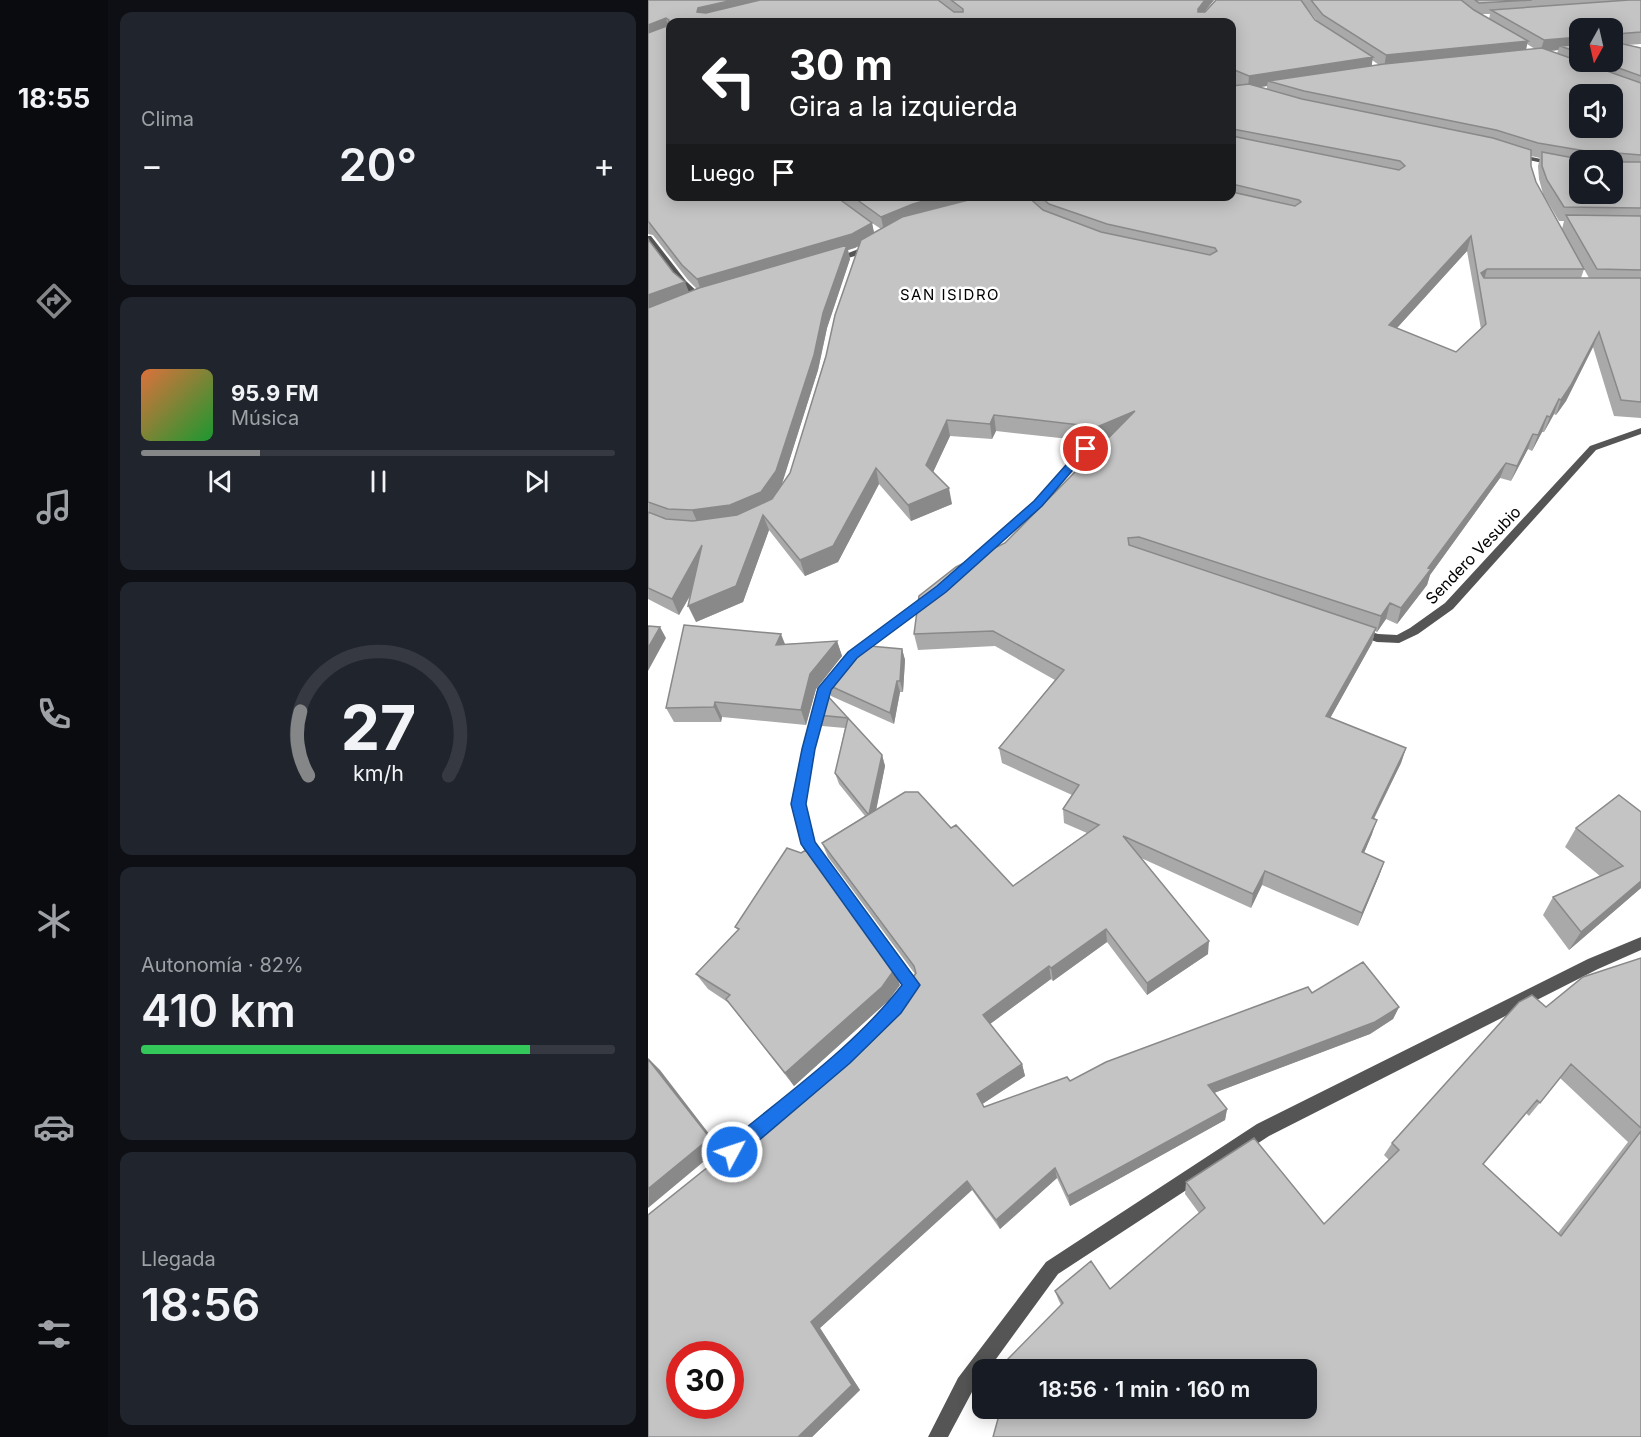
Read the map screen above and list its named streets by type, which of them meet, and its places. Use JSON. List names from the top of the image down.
{
  "streets": {
    "street": ["Sendero Vesubio"]
  },
  "districts": ["SAN ISIDRO"],
  "north": "bottom",
  "page": {
    "tabs": "18:55",
    "tile": [
      "Clima",
      ["Autonomía · 82%", "410 km"],
      ["Llegada", "18:56"]
    ],
    "turn": ["30 m", "Gira a la izquierda"],
    "heat": ["−", "20°", "+"],
    "then": "Luego",
    "song": ["95.9 FM", "Música"],
    "limit": "30",
    "trip": "18:56 · 1 min · 160 m",
    "gauge": ["27", "km/h"]
  }
}
